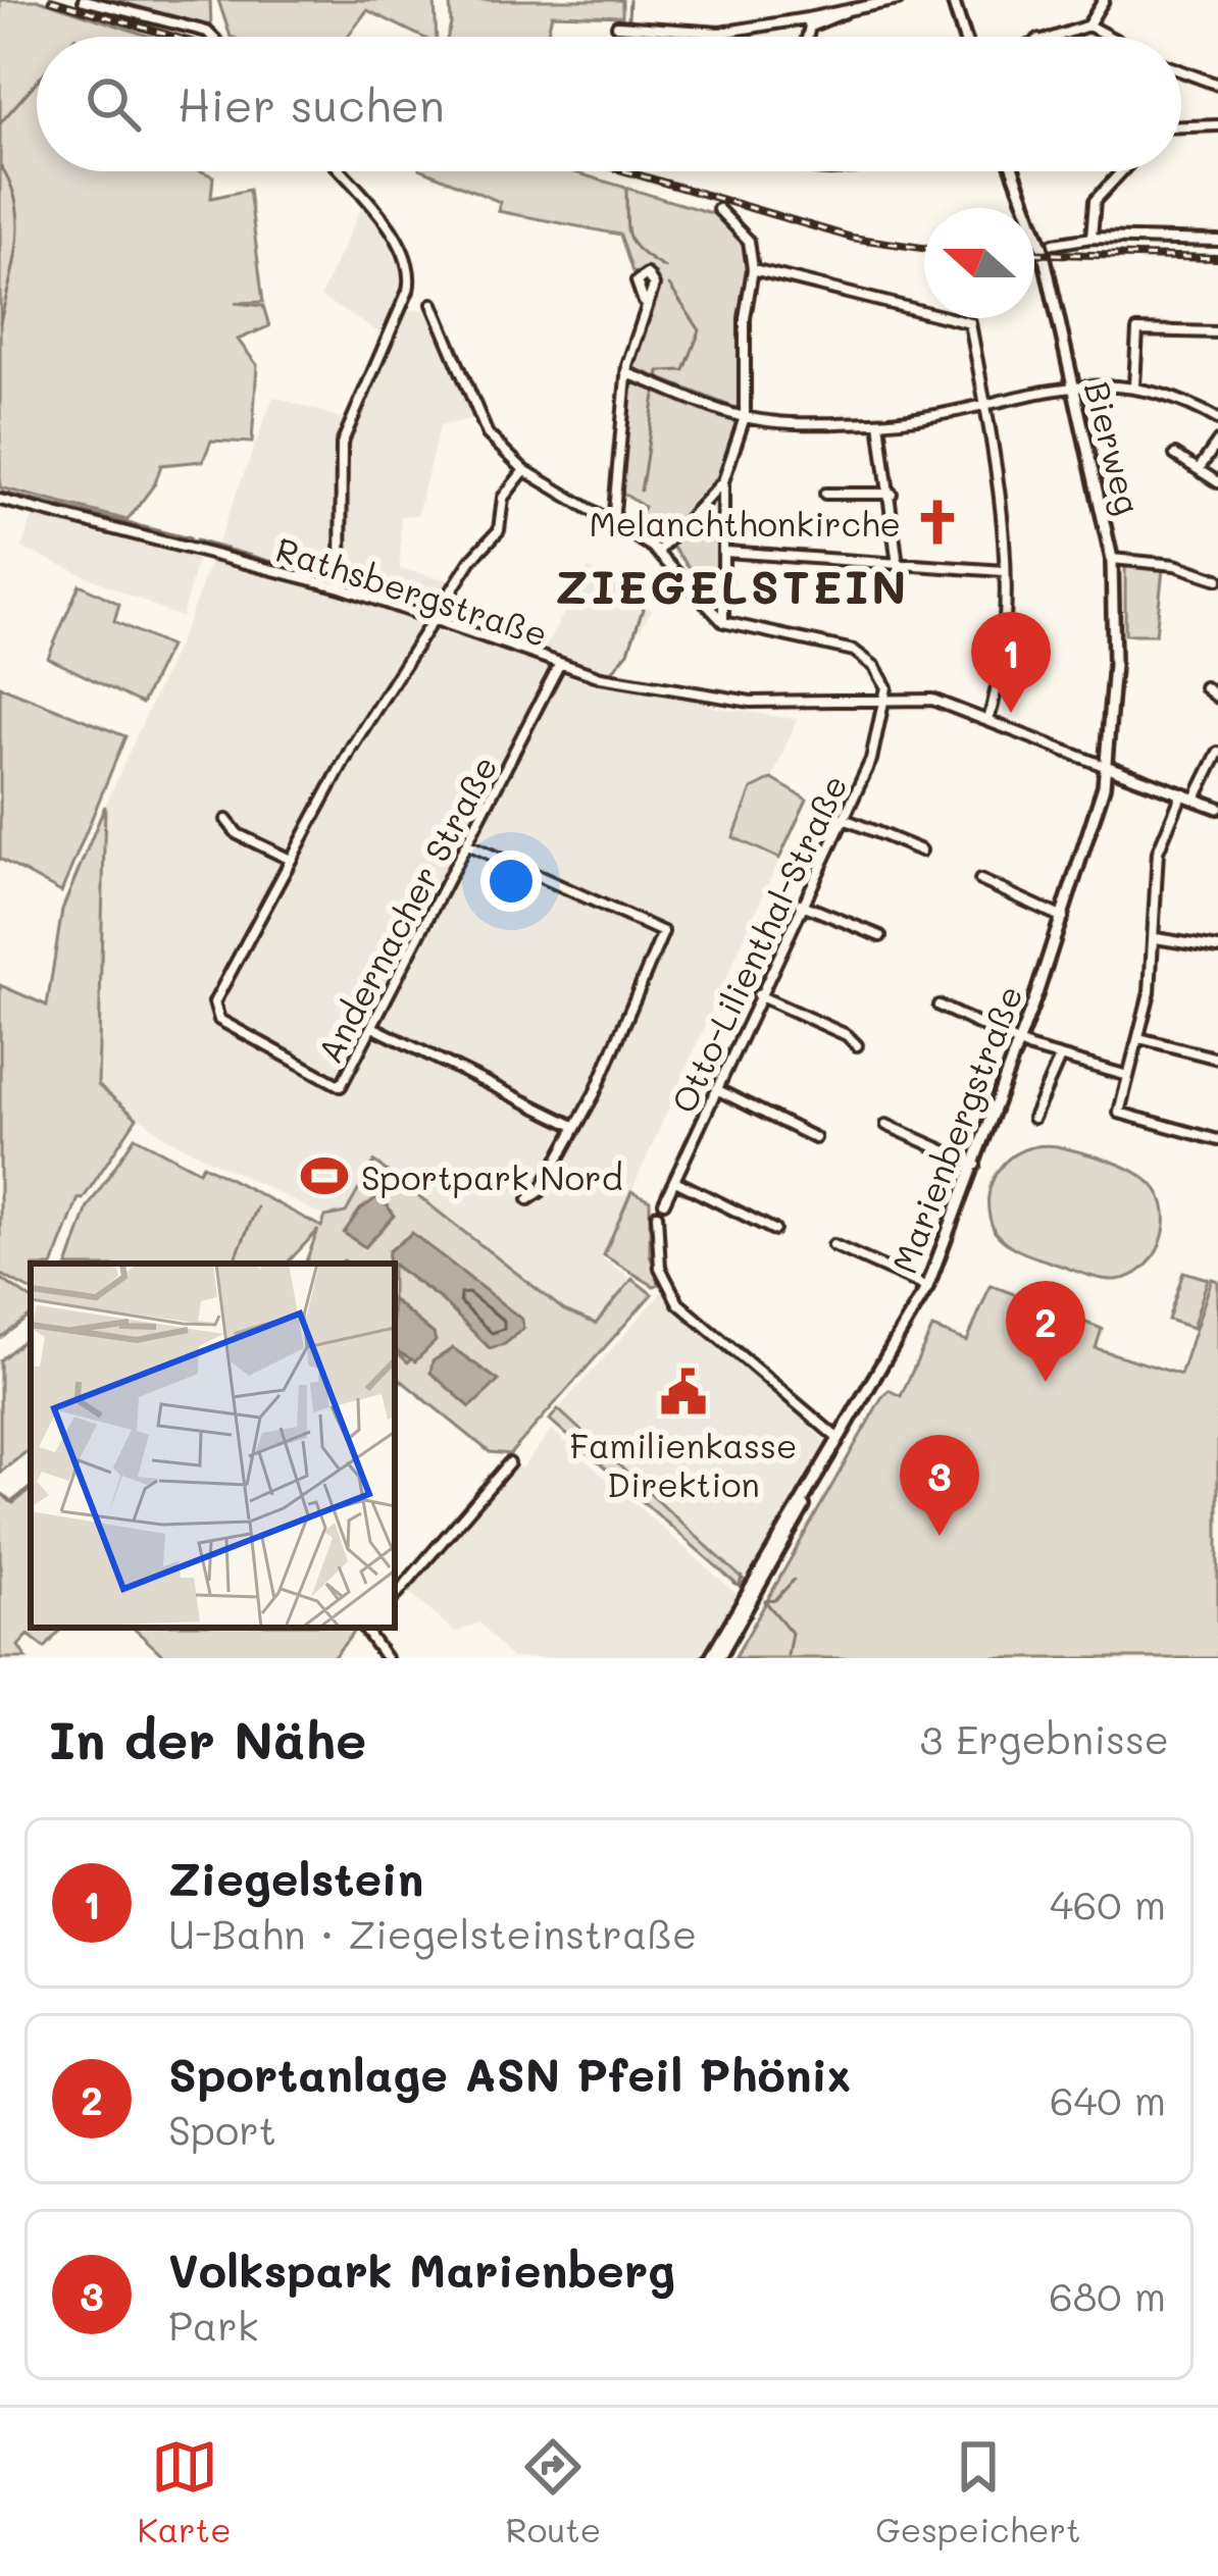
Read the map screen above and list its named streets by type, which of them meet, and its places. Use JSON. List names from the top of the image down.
{
  "streets": {
    "main road": ["Bierweg", "Marienbergstraße"],
    "street": ["Rathsbergstraße", "Andernacher Straße", "Otto-Lilienthal-Straße"]
  },
  "crossings": [
    ["Bierweg", "Rathsbergstraße"],
    ["Bierweg", "Marienbergstraße"],
    ["Rathsbergstraße", "Andernacher Straße"],
    ["Rathsbergstraße", "Otto-Lilienthal-Straße"],
    ["Rathsbergstraße", "Marienbergstraße"]
  ],
  "districts": ["ZIEGELSTEIN"],
  "places": {
    "church": ["Melanchthonkirche"],
    "sports": ["Sportpark Nord"],
    "public building": ["Familienkasse Direktion"]
  },
  "north": "left",
  "page": {
    "search": "Hier suchen",
    "pins": ["1", "2", "3"],
    "heading": ["In der Nähe", "3 Ergebnisse"],
    "list": [
      {
        "mark": "1",
        "name": "Ziegelstein",
        "note": "U-Bahn · Ziegelsteinstraße",
        "value": "460 m"
      },
      {
        "mark": "2",
        "name": "Sportanlage ASN Pfeil Phönix",
        "note": "Sport",
        "value": "640 m"
      },
      {
        "mark": "3",
        "name": "Volkspark Marienberg",
        "note": "Park",
        "value": "680 m"
      }
    ],
    "nav": ["Karte", "Route", "Gespeichert"]
  }
}
